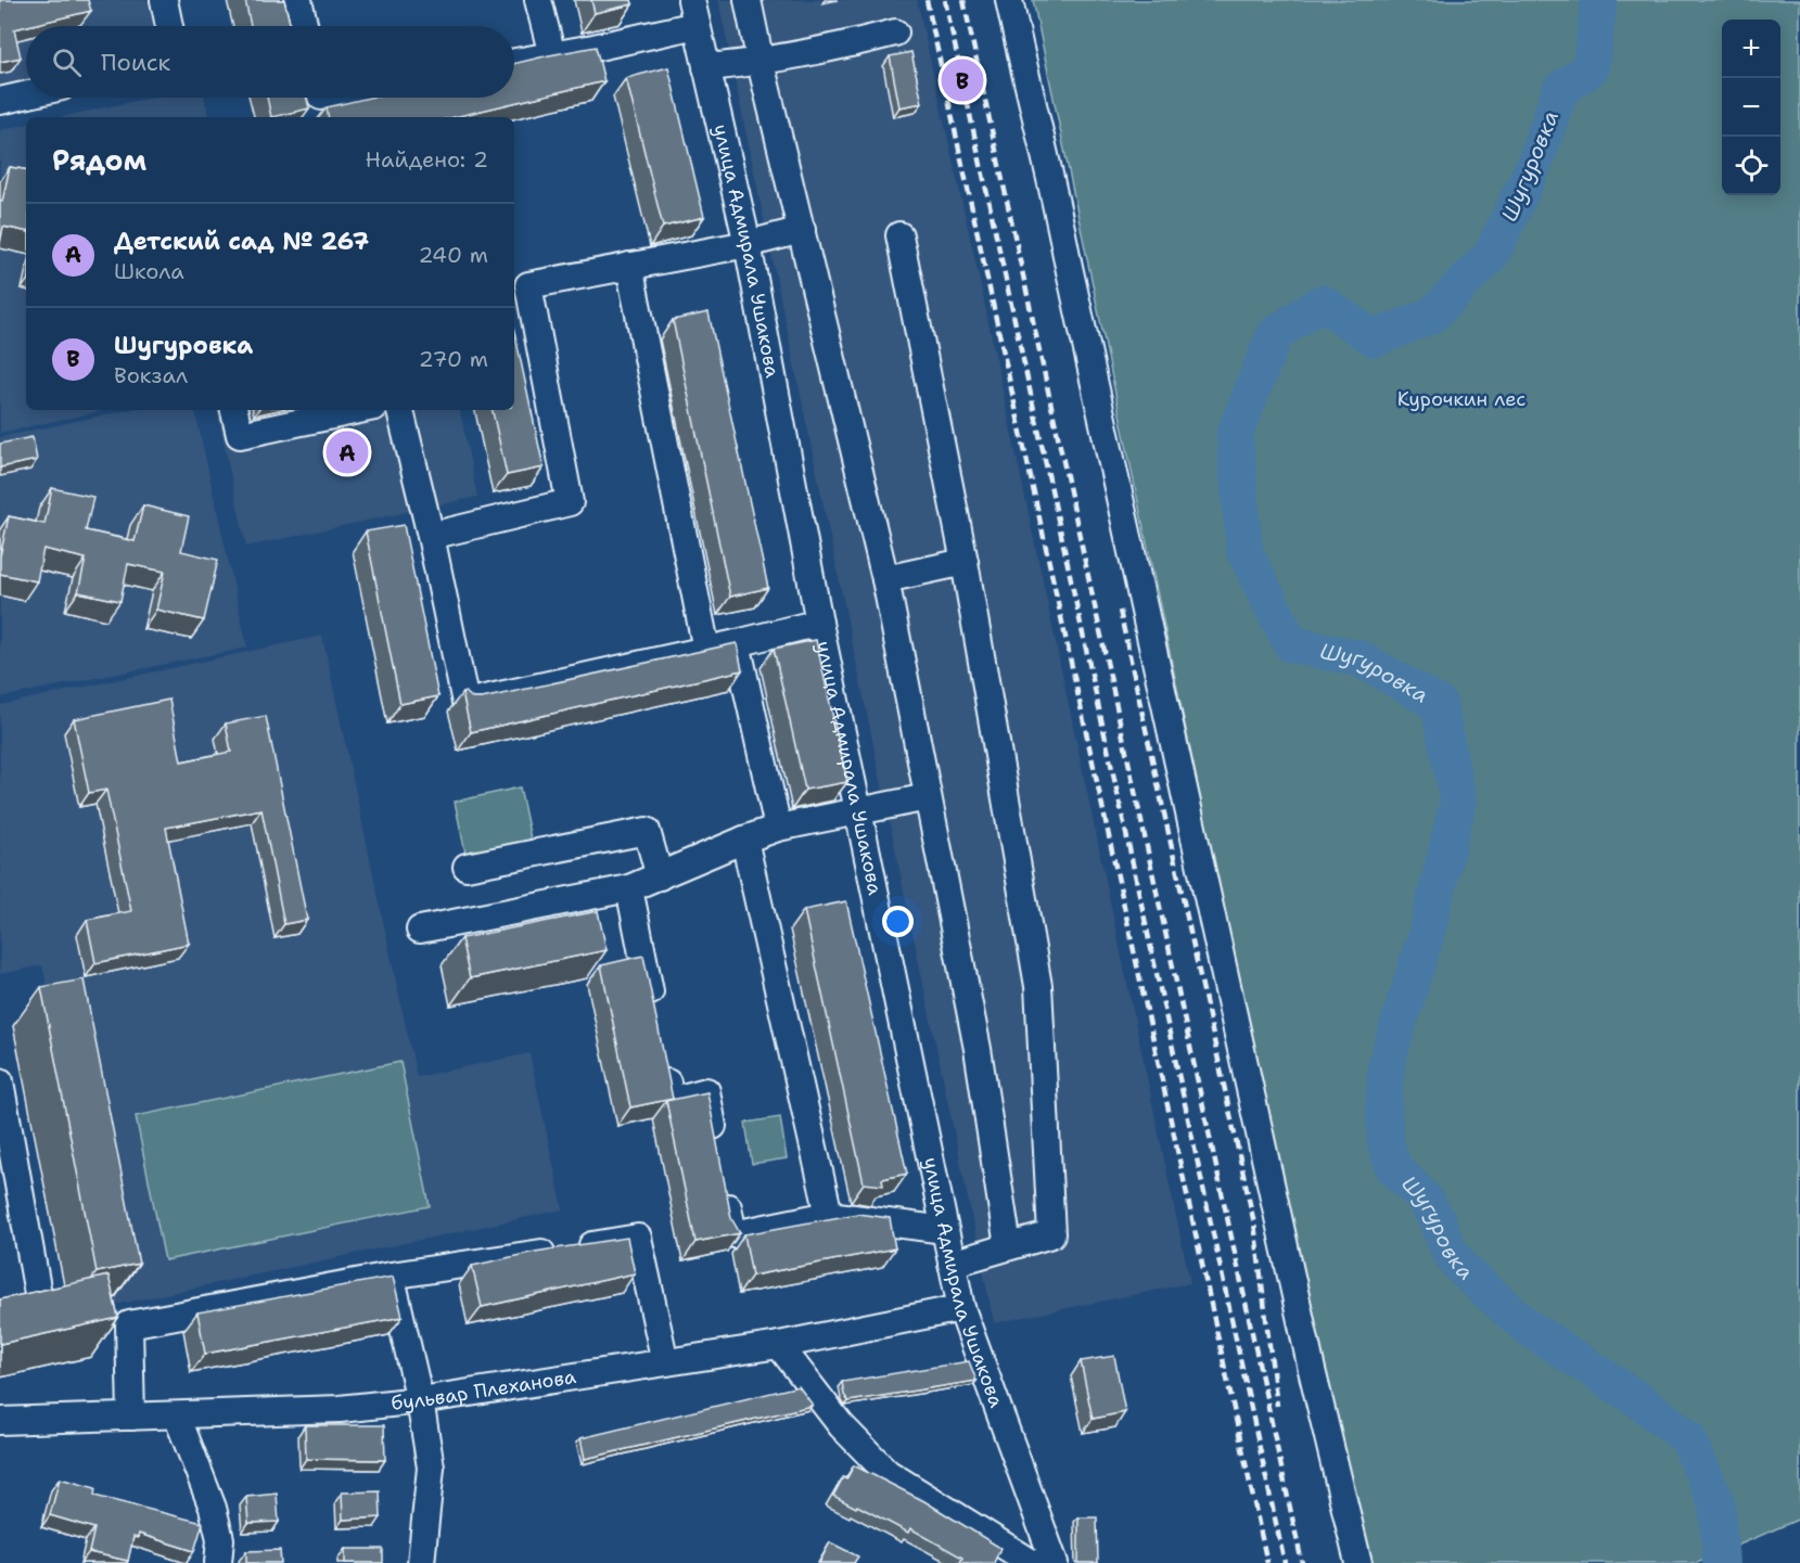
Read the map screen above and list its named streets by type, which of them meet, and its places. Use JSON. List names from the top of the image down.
{
  "streets": {
    "street": ["улица Адмирала Ушакова", "бульвар Плеханова"]
  },
  "crossings": [
    ["улица Адмирала Ушакова", "бульвар Плеханова"]
  ],
  "water": ["Шугуровка"],
  "parks": ["Курочкин лес"],
  "page": {
    "map_buttons": ["+", "−"],
    "search": "Поиск",
    "pins": ["B", "A"],
    "heading": ["Рядом", "Найдено: 2"],
    "list": [
      {
        "mark": "A",
        "name": "Детский сад № 267",
        "note": "Школа",
        "value": "240 m"
      },
      {
        "mark": "B",
        "name": "Шугуровка",
        "note": "Вокзал",
        "value": "270 m"
      }
    ]
  }
}
